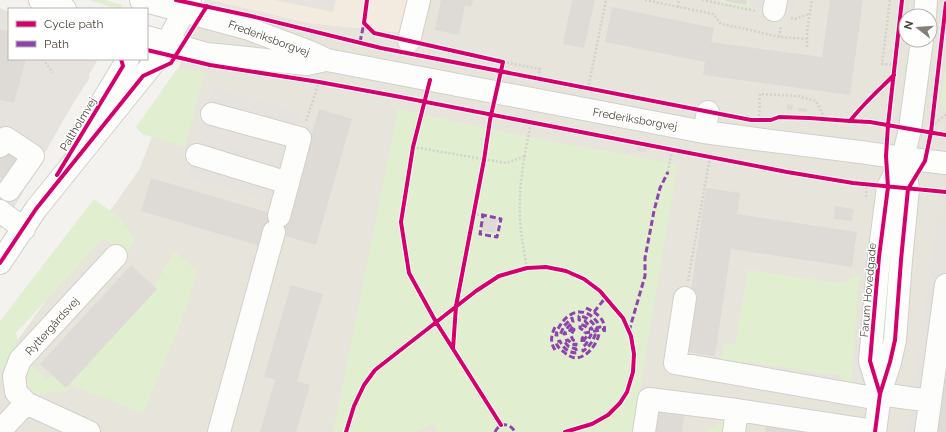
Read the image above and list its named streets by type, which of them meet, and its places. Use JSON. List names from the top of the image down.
{
  "streets": {
    "street": [
      "Frederiksborgvej",
      "Paltholmvej",
      "Farum Hovedgade",
      "Ryttergårdsvej"
    ]
  },
  "crossings": [
    ["Frederiksborgvej", "Paltholmvej"],
    ["Frederiksborgvej", "Farum Hovedgade"]
  ],
  "legend": ["Cycle path", "Path"],
  "north": "left"
}
